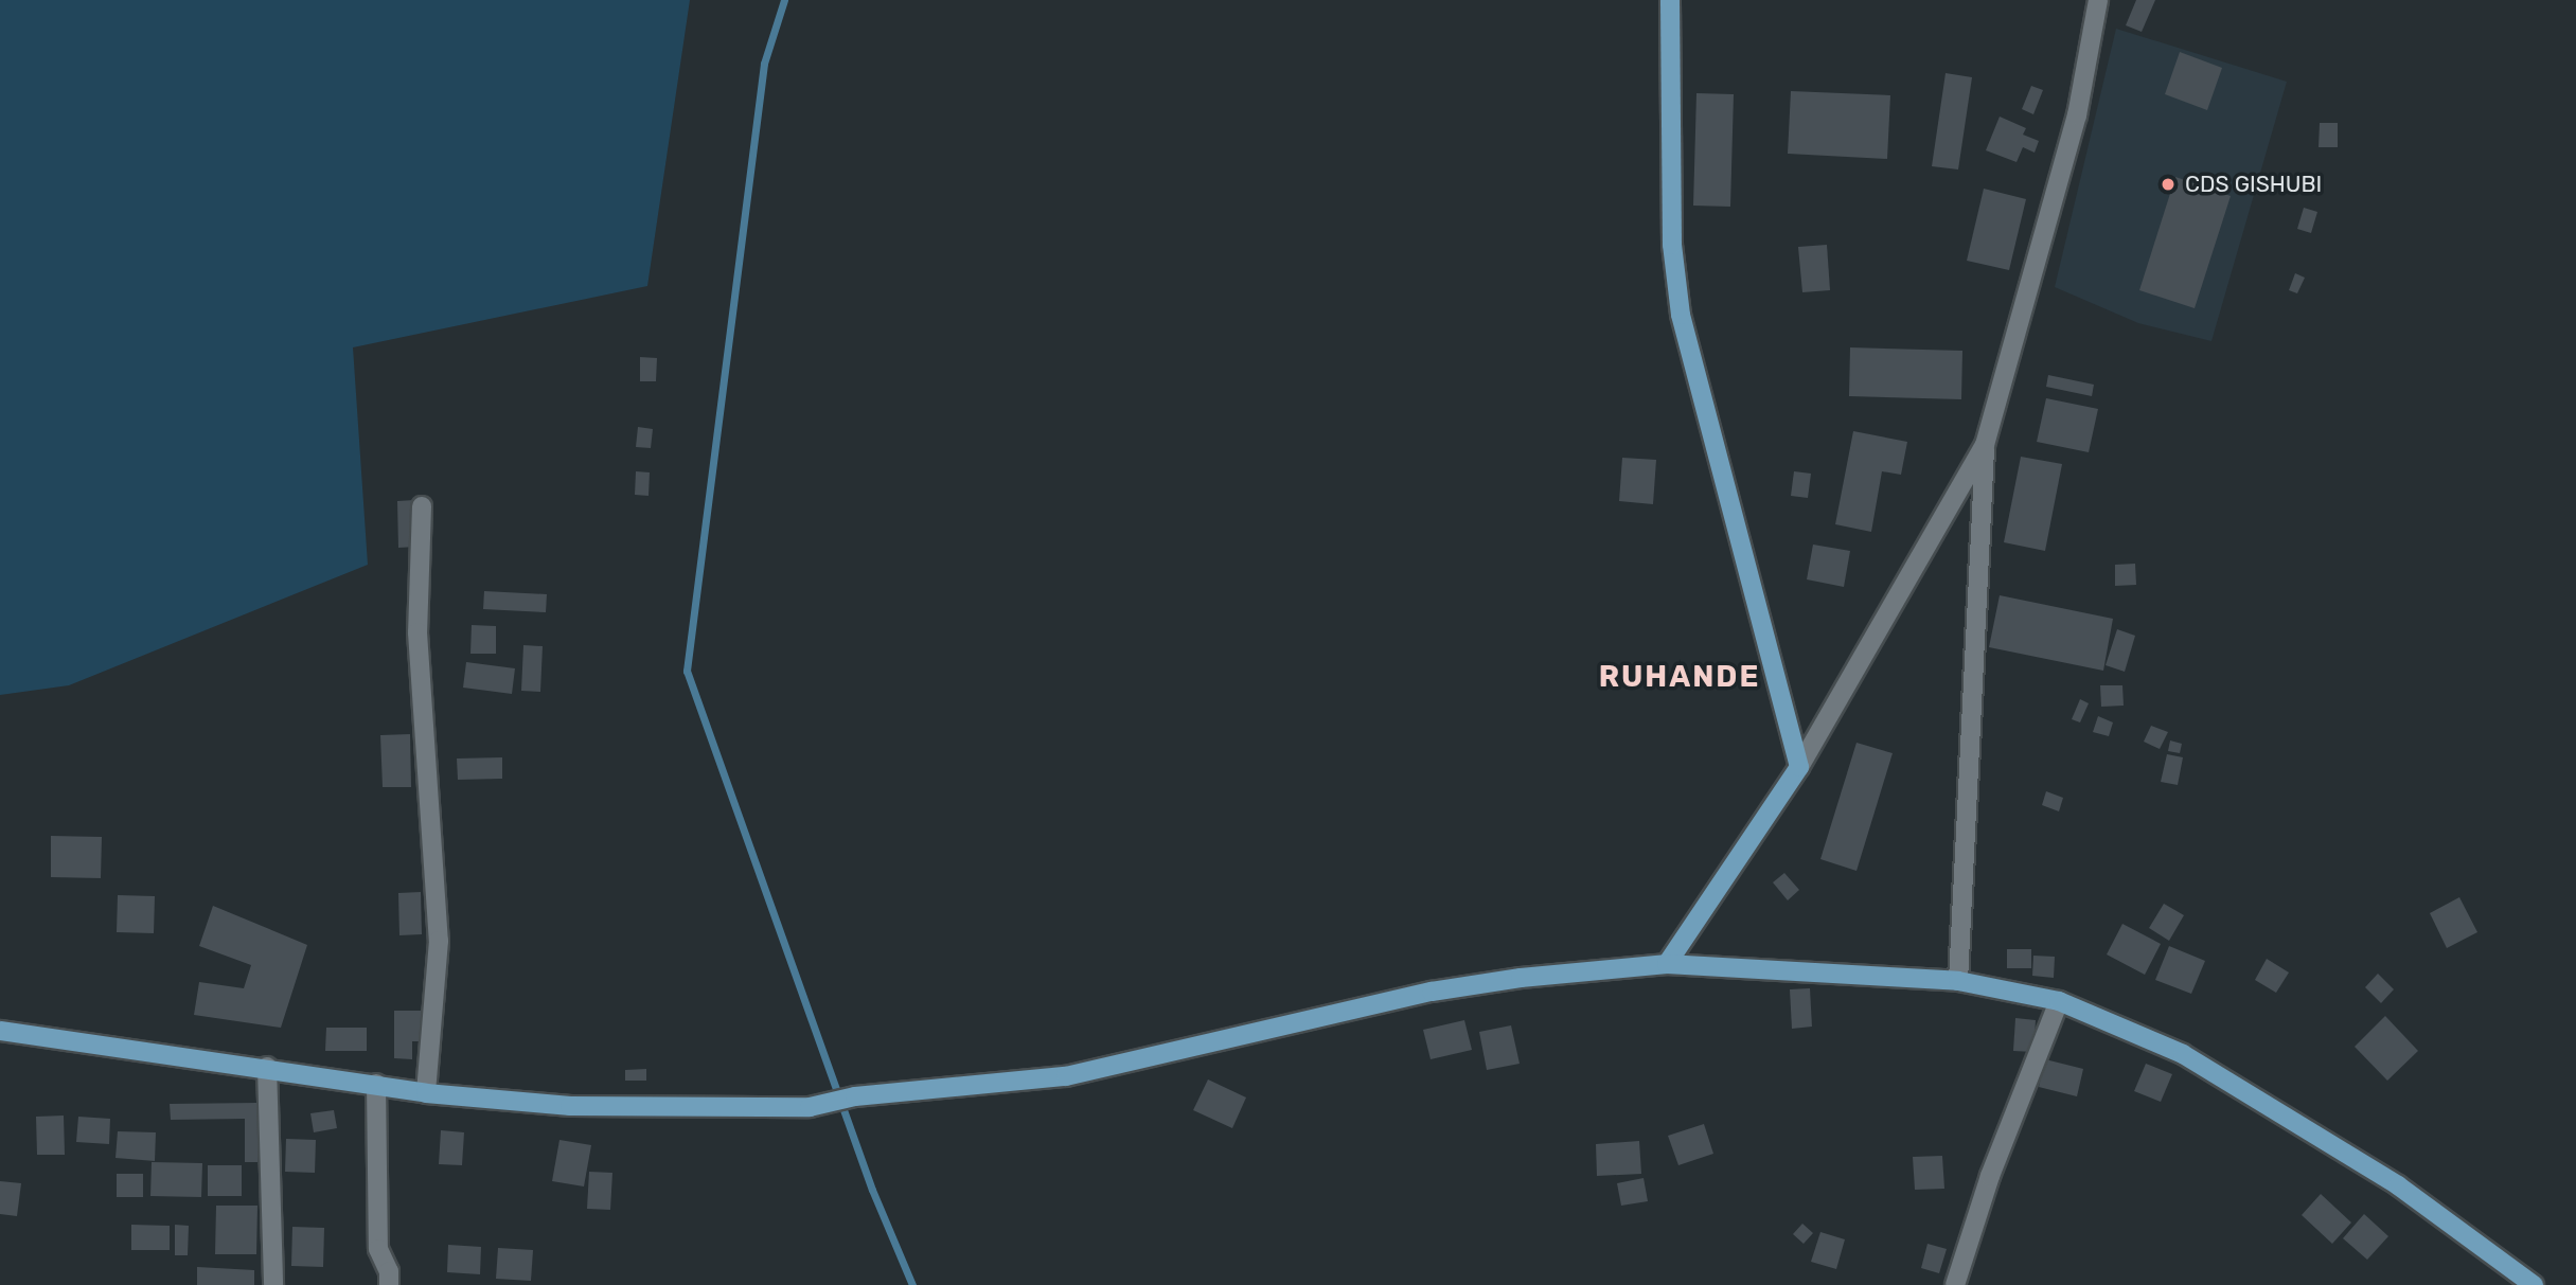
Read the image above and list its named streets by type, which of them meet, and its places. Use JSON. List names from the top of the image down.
{
  "districts": ["RUHANDE"],
  "places": ["CDS GISHUBI"]
}
